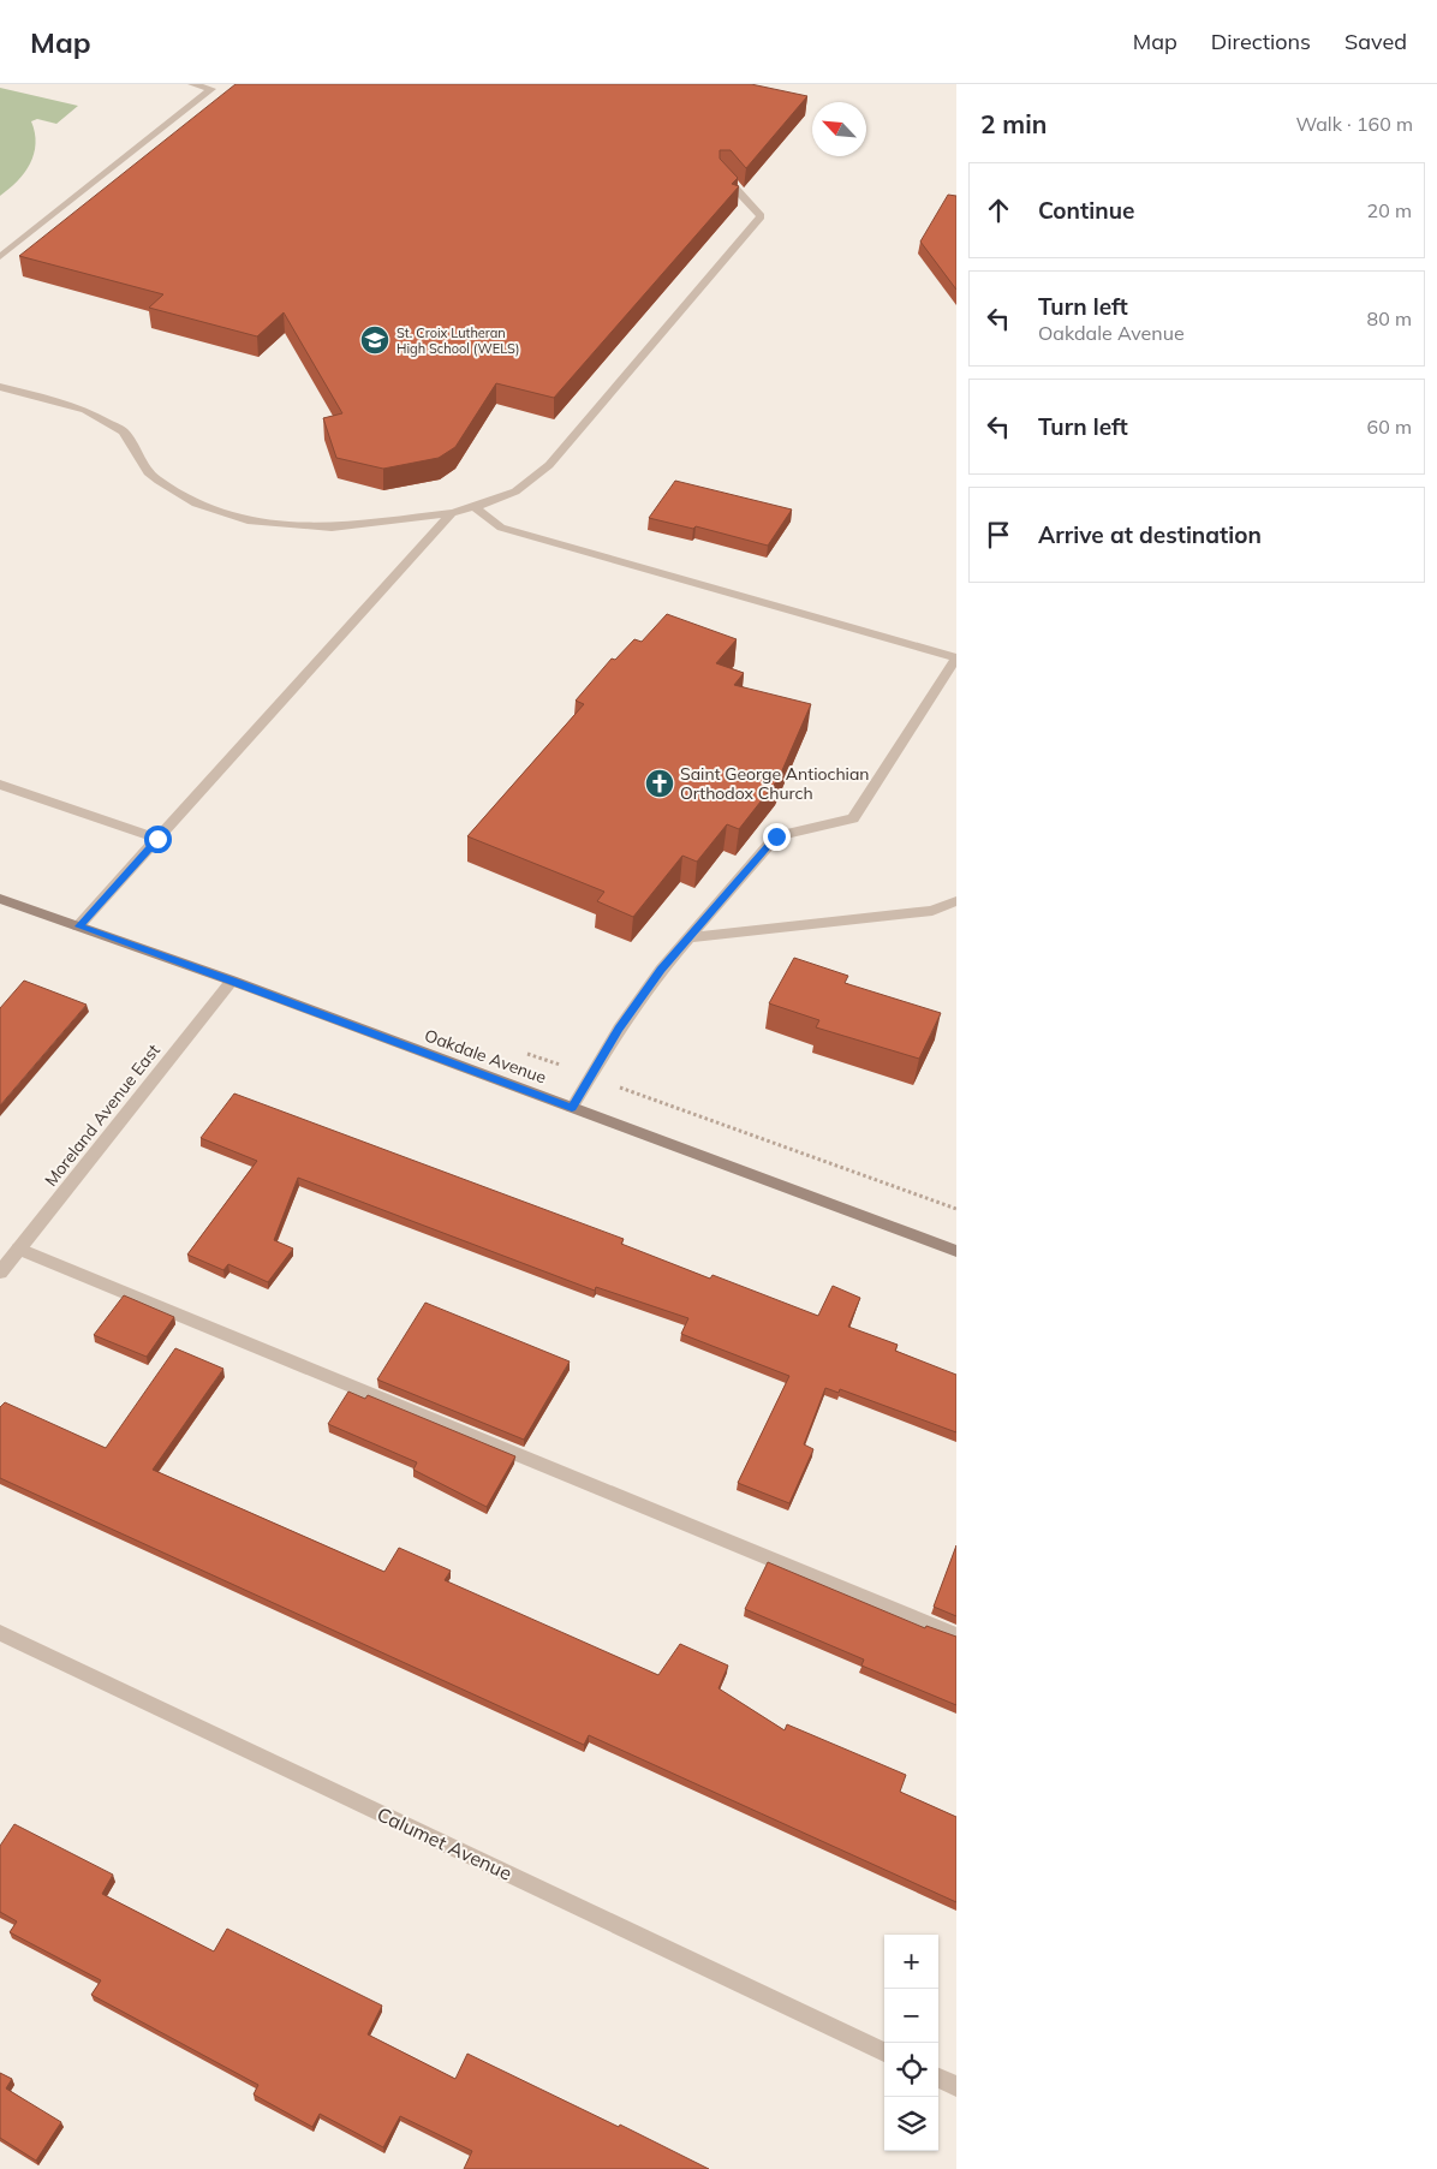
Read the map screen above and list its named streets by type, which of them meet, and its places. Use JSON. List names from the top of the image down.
{
  "streets": {
    "street": ["Oakdale Avenue", "Moreland Avenue East", "Calumet Avenue"]
  },
  "crossings": [
    ["Oakdale Avenue", "Moreland Avenue East"]
  ],
  "places": {
    "school or university": ["St. Croix Lutheran High School (WELS)"],
    "church": ["Saint George Antiochian Orthodox Church"]
  },
  "north": "top left",
  "page": {
    "header": "Map",
    "nav": ["Map", "Directions", "Saved"],
    "heading": ["2 min", "Walk · 160 m"],
    "list": [
      ["Continue", "20 m"],
      ["Turn left", "Oakdale Avenue", "80 m"],
      ["Turn left", "60 m"],
      "Arrive at destination"
    ],
    "map_buttons": ["+", "−"]
  }
}
